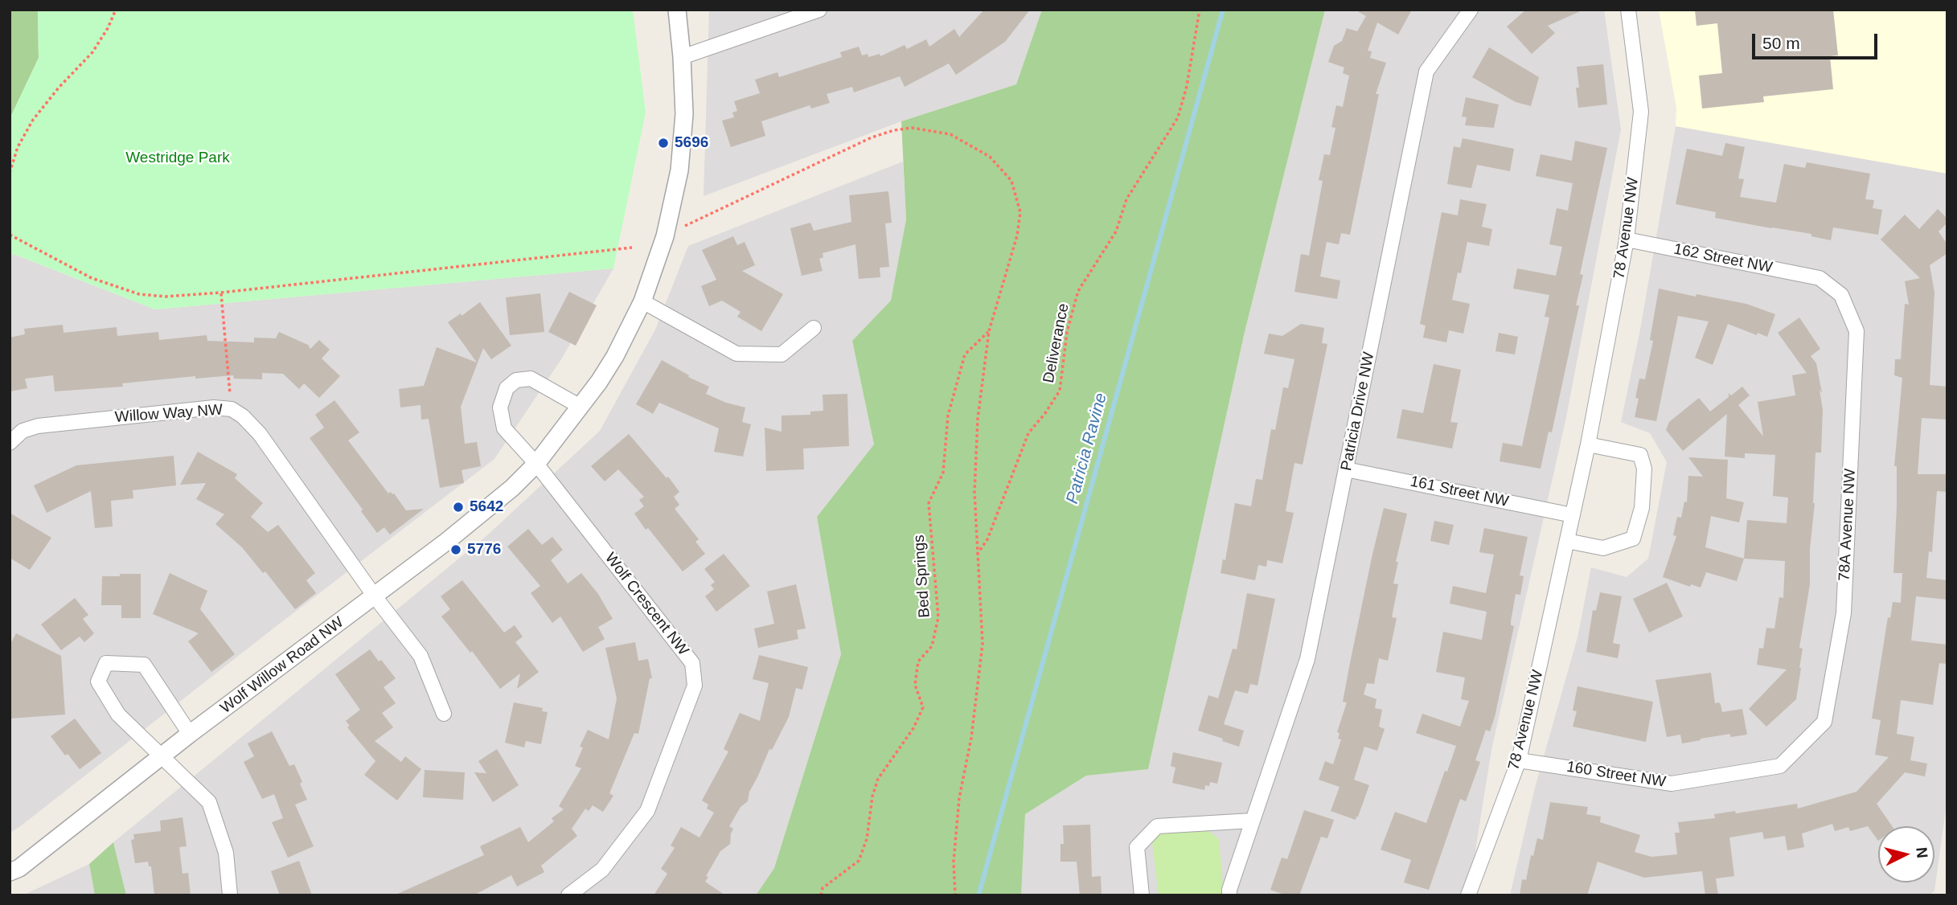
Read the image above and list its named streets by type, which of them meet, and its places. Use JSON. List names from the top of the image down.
{
  "streets": {
    "street": [
      "78 Avenue NW",
      "162 Street NW",
      "Patricia Drive NW",
      "Willow Way NW",
      "161 Street NW",
      "78A Avenue NW",
      "Wolf Crescent NW",
      "Wolf Willow Road NW",
      "160 Street NW"
    ],
    "path": ["Deliverance", "Bed Springs"]
  },
  "crossings": [
    ["78 Avenue NW", "162 Street NW"],
    ["78 Avenue NW", "161 Street NW"],
    ["78 Avenue NW", "160 Street NW"],
    ["162 Street NW", "78A Avenue NW"],
    ["Patricia Drive NW", "161 Street NW"],
    ["Willow Way NW", "Wolf Willow Road NW"],
    ["78A Avenue NW", "160 Street NW"],
    ["Wolf Crescent NW", "Wolf Willow Road NW"]
  ],
  "water": ["Patricia Ravine"],
  "parks": ["Westridge Park"],
  "places": ["5696", "5642", "5776"],
  "scale_bar": "50 m",
  "north": "right"
}
